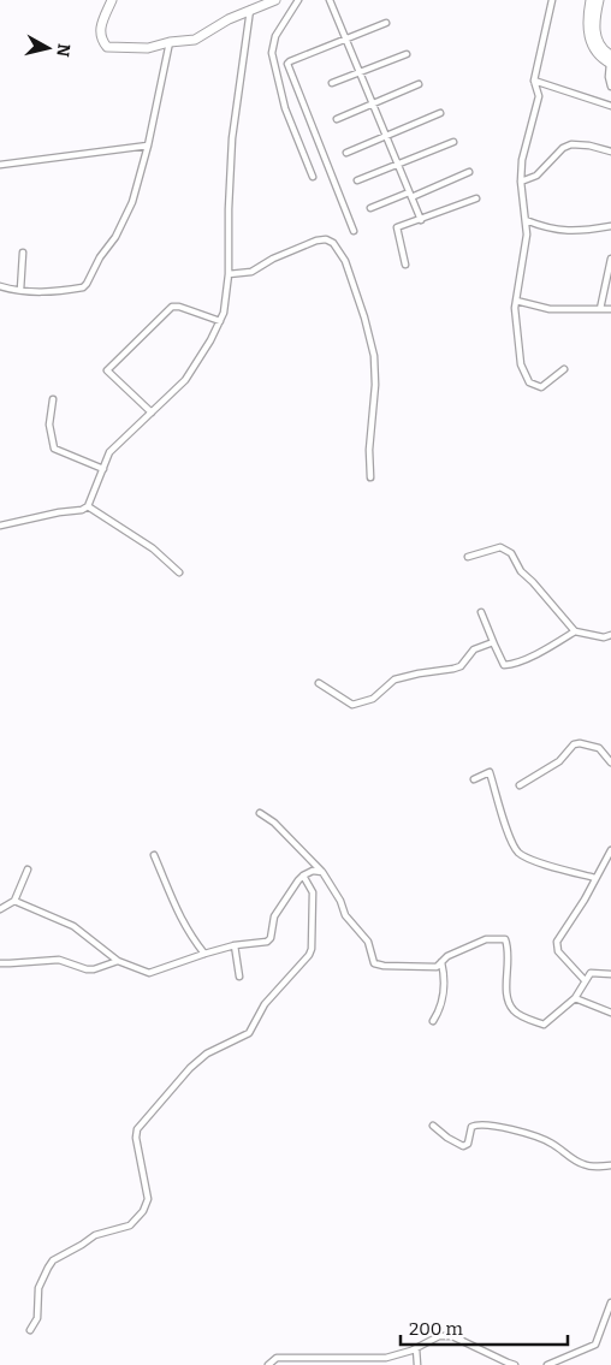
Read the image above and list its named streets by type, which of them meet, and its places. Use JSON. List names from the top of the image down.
{
  "scale_bar": "200 m",
  "north": "right"
}
